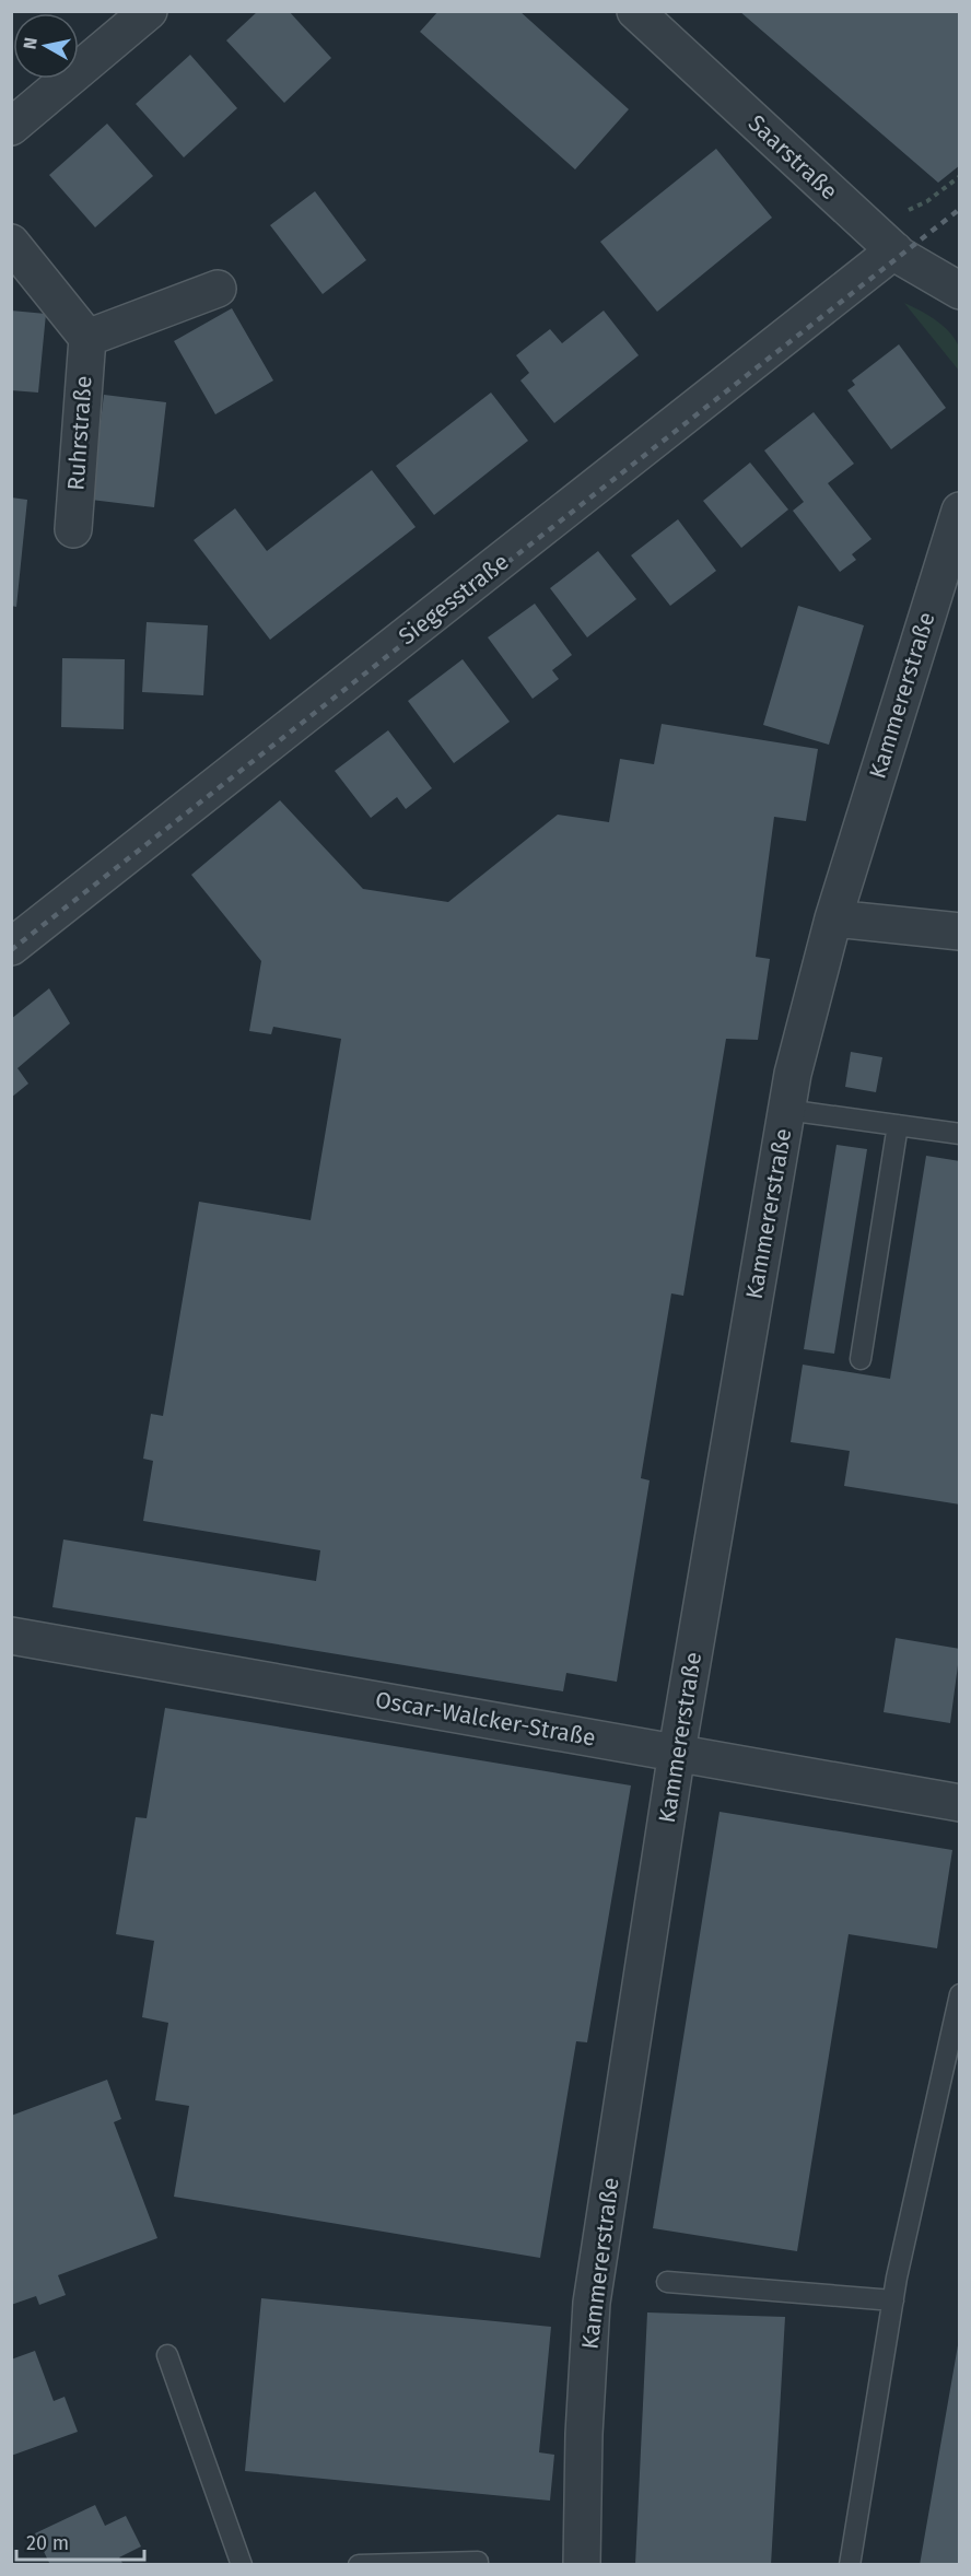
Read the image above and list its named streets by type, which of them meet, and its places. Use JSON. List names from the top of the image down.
{
  "streets": {
    "street": [
      "Saarstraße",
      "Ruhrstraße",
      "Siegesstraße",
      "Kammererstraße",
      "Oscar-Walcker-Straße"
    ]
  },
  "crossings": [
    ["Saarstraße", "Siegesstraße"],
    ["Kammererstraße", "Oscar-Walcker-Straße"]
  ],
  "scale_bar": "20 m",
  "north": "left"
}
